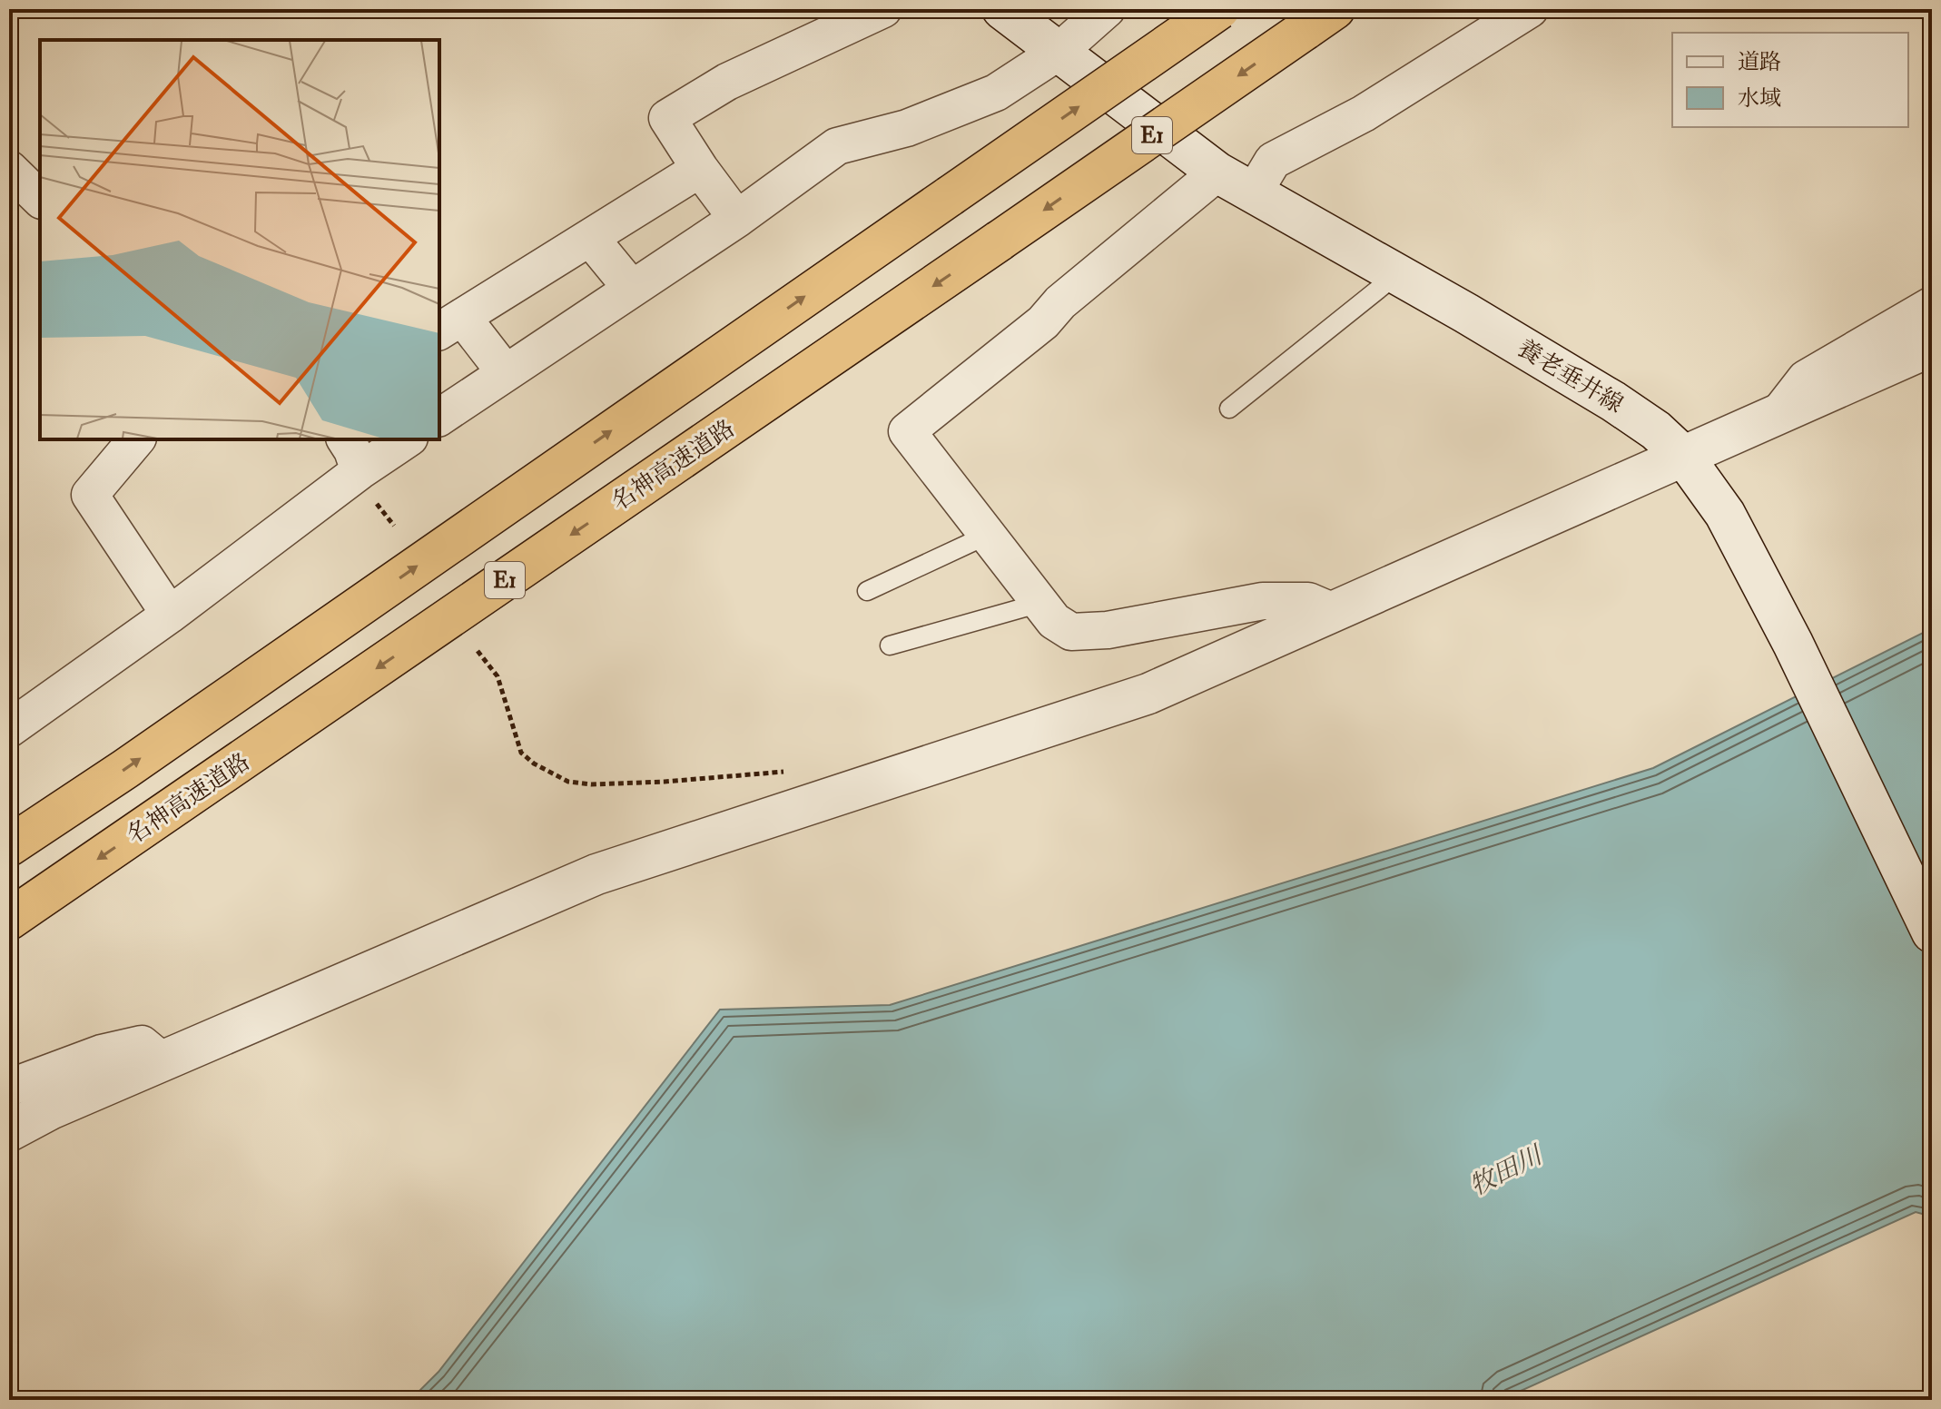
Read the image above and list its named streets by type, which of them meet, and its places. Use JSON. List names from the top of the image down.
{
  "streets": {
    "highway": ["E1", "名神高速道路"],
    "street": ["養老垂井線"]
  },
  "water": ["牧田川"],
  "legend": ["道路", "水域"]
}
